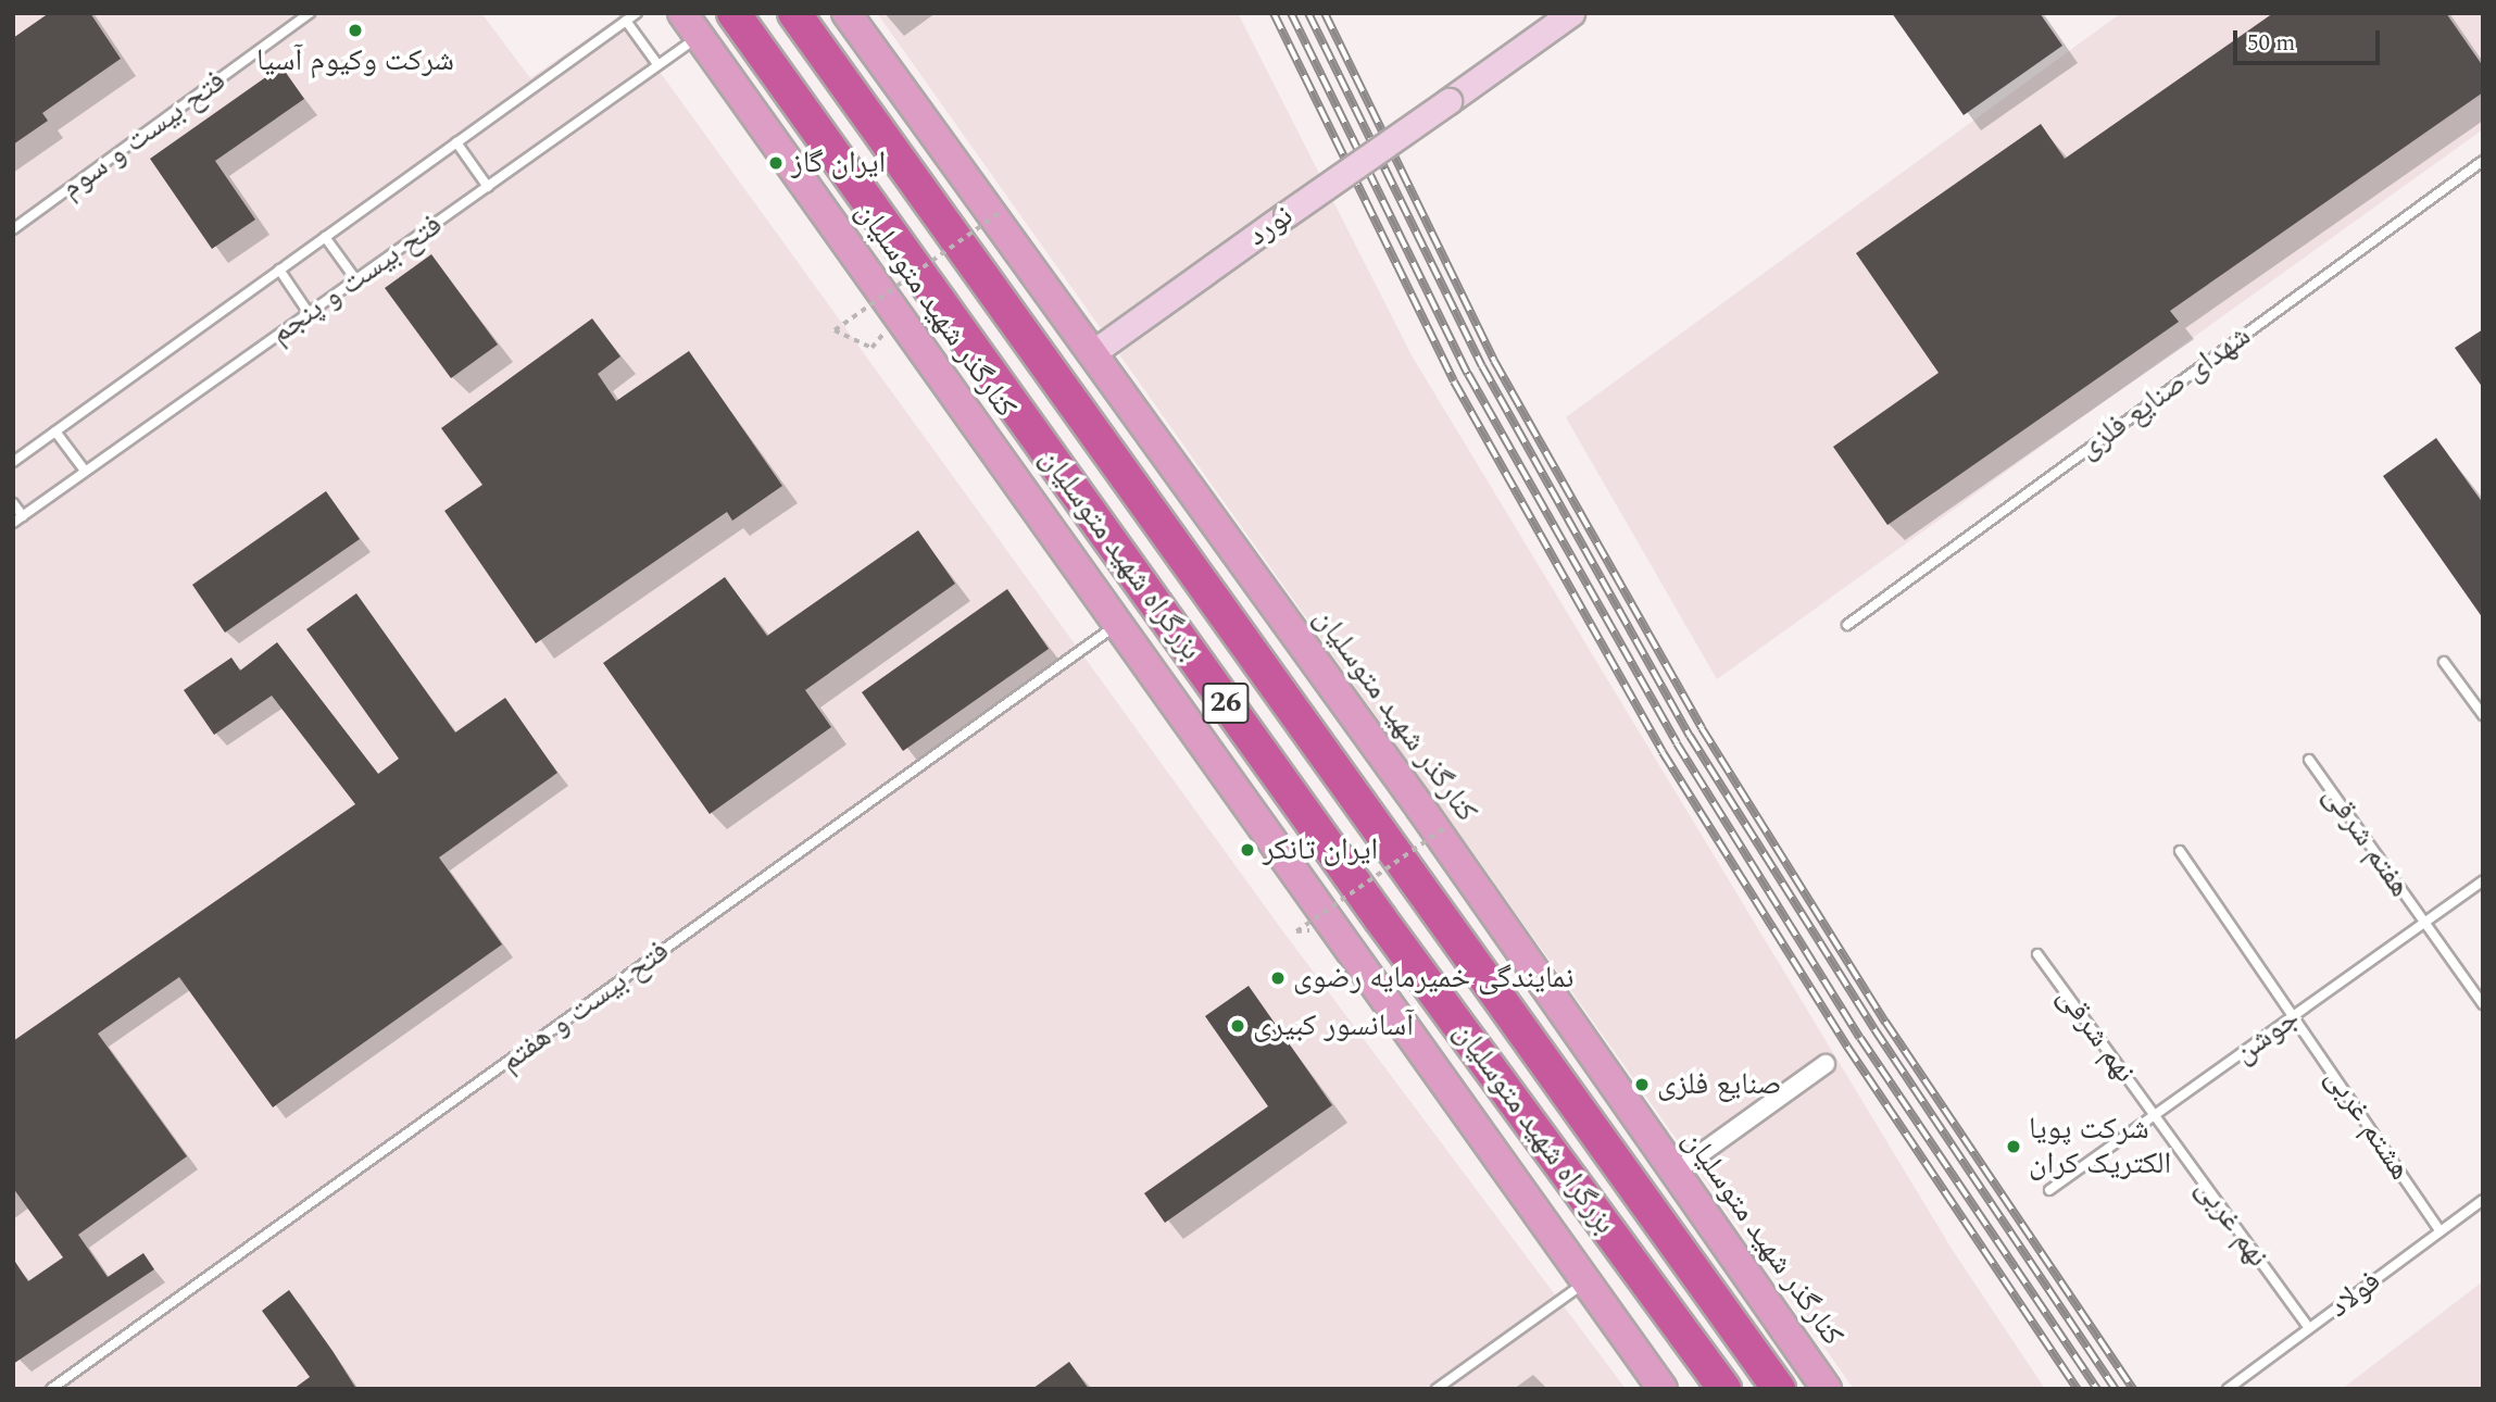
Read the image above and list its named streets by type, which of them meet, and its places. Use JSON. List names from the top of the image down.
{
  "streets": {
    "highway": ["بزرگراه شهید متوسلیان", "26"],
    "main road": ["کنارگذر شهید متوسلیان"],
    "street": ["نورد"],
    "lane": [
      "فتح بیست و سوم",
      "فتح بیست و پنجم",
      "شهدای صنایع فلزی",
      "هفتم شرقی",
      "فتح بیست و هفتم",
      "نهم شرقی",
      "جوشن",
      "هشتم غربی",
      "نهم غربی",
      "فولاد"
    ]
  },
  "crossings": [
    ["نورد", "کنارگذر شهید متوسلیان"],
    ["فتح بیست و پنجم", "کنارگذر شهید متوسلیان"],
    ["کنارگذر شهید متوسلیان", "فتح بیست و هفتم"],
    ["هفتم شرقی", "جوشن"],
    ["نهم شرقی", "جوشن"],
    ["نهم شرقی", "نهم غربی"],
    ["جوشن", "هشتم غربی"],
    ["جوشن", "نهم غربی"],
    ["هشتم غربی", "فولاد"],
    ["نهم غربی", "فولاد"]
  ],
  "places": [
    "شرکت وکیوم آسیا",
    "ایران گاز",
    "ایران تانکر",
    "نمایندگی خمیرمایه رضوی",
    "آسانسور کبیری",
    "صنایع فلزی",
    "شرکت پویا الکتریک کران"
  ],
  "scale_bar": "50 m"
}
